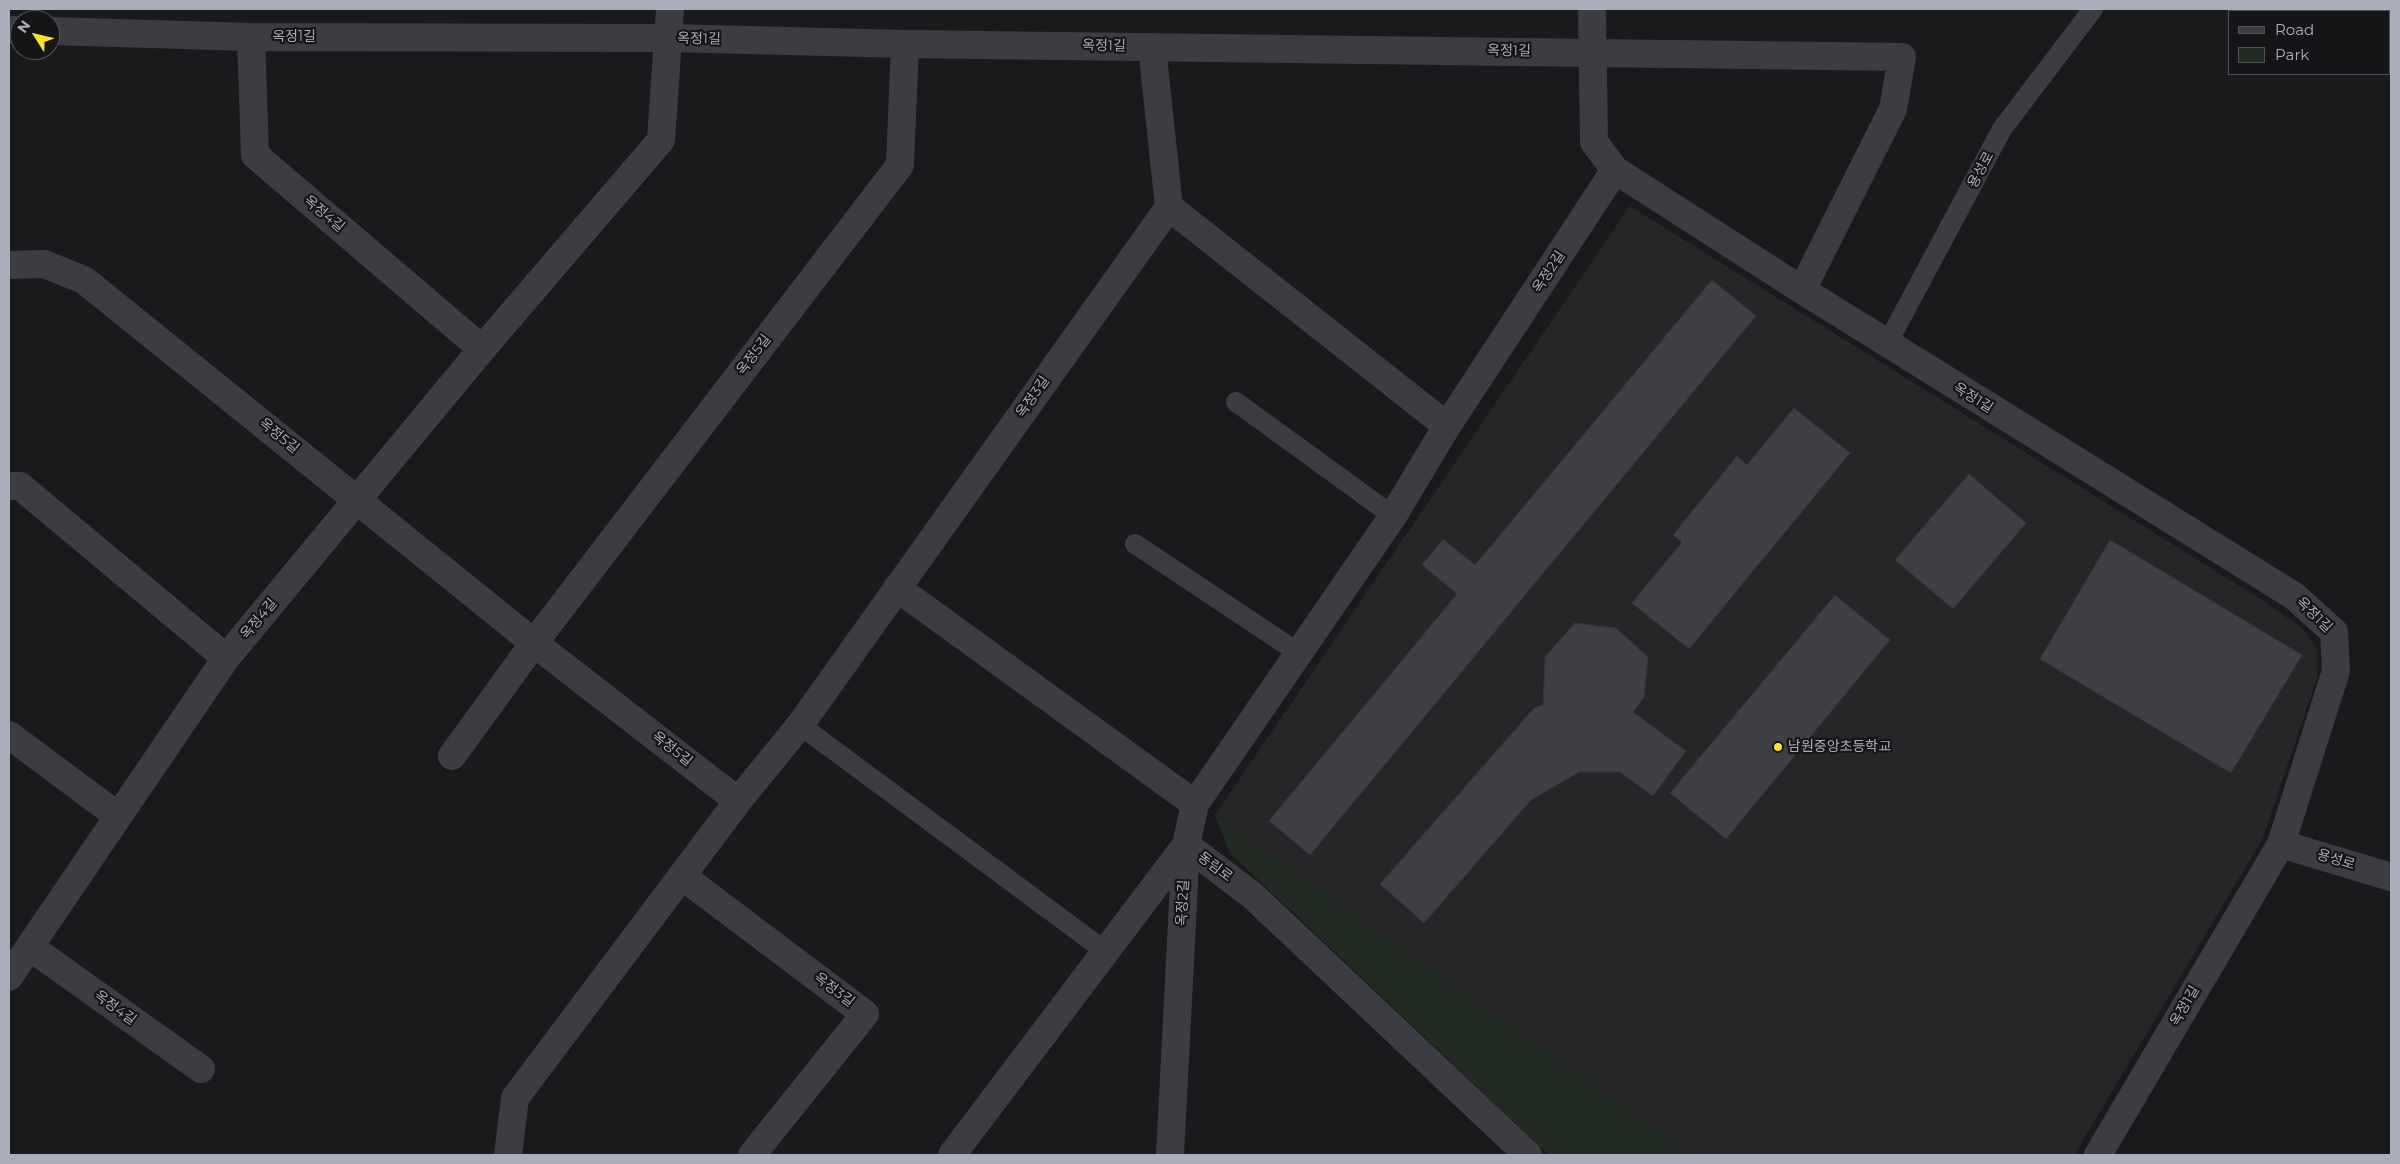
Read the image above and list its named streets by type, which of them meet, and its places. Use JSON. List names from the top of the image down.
{
  "streets": {
    "street": [
      "옥정1길",
      "용성로",
      "옥정4길",
      "옥정2길",
      "옥정5길",
      "옥정3길",
      "동림로"
    ]
  },
  "crossings": [
    ["옥정1길", "용성로"],
    ["옥정1길", "옥정4길"],
    ["옥정1길", "옥정2길"],
    ["옥정1길", "옥정5길"],
    ["옥정4길", "옥정5길"],
    ["옥정2길", "동림로"],
    ["옥정5길", "옥정3길"]
  ],
  "places": ["남원중앙초등학교"],
  "legend": ["Road", "Park"],
  "north": "top left"
}
